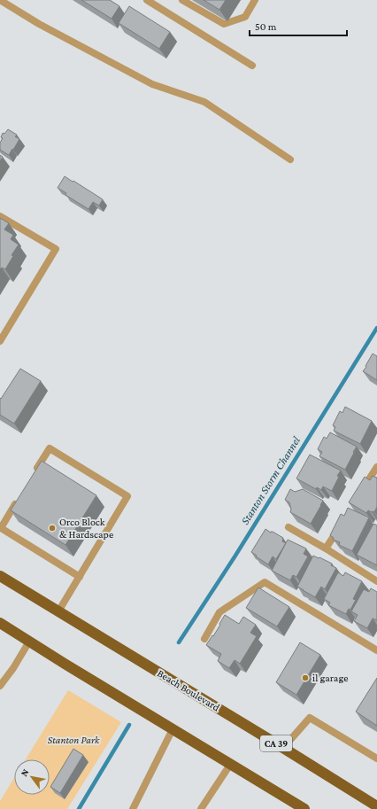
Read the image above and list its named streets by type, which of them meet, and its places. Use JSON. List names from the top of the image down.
{
  "streets": {
    "main road": ["Beach Boulevard", "CA 39"]
  },
  "water": ["Stanton Storm Channel"],
  "parks": ["Stanton Park"],
  "places": ["Orco Block & Hardscape", "il garage"],
  "scale_bar": "50 m",
  "north": "top left"
}
